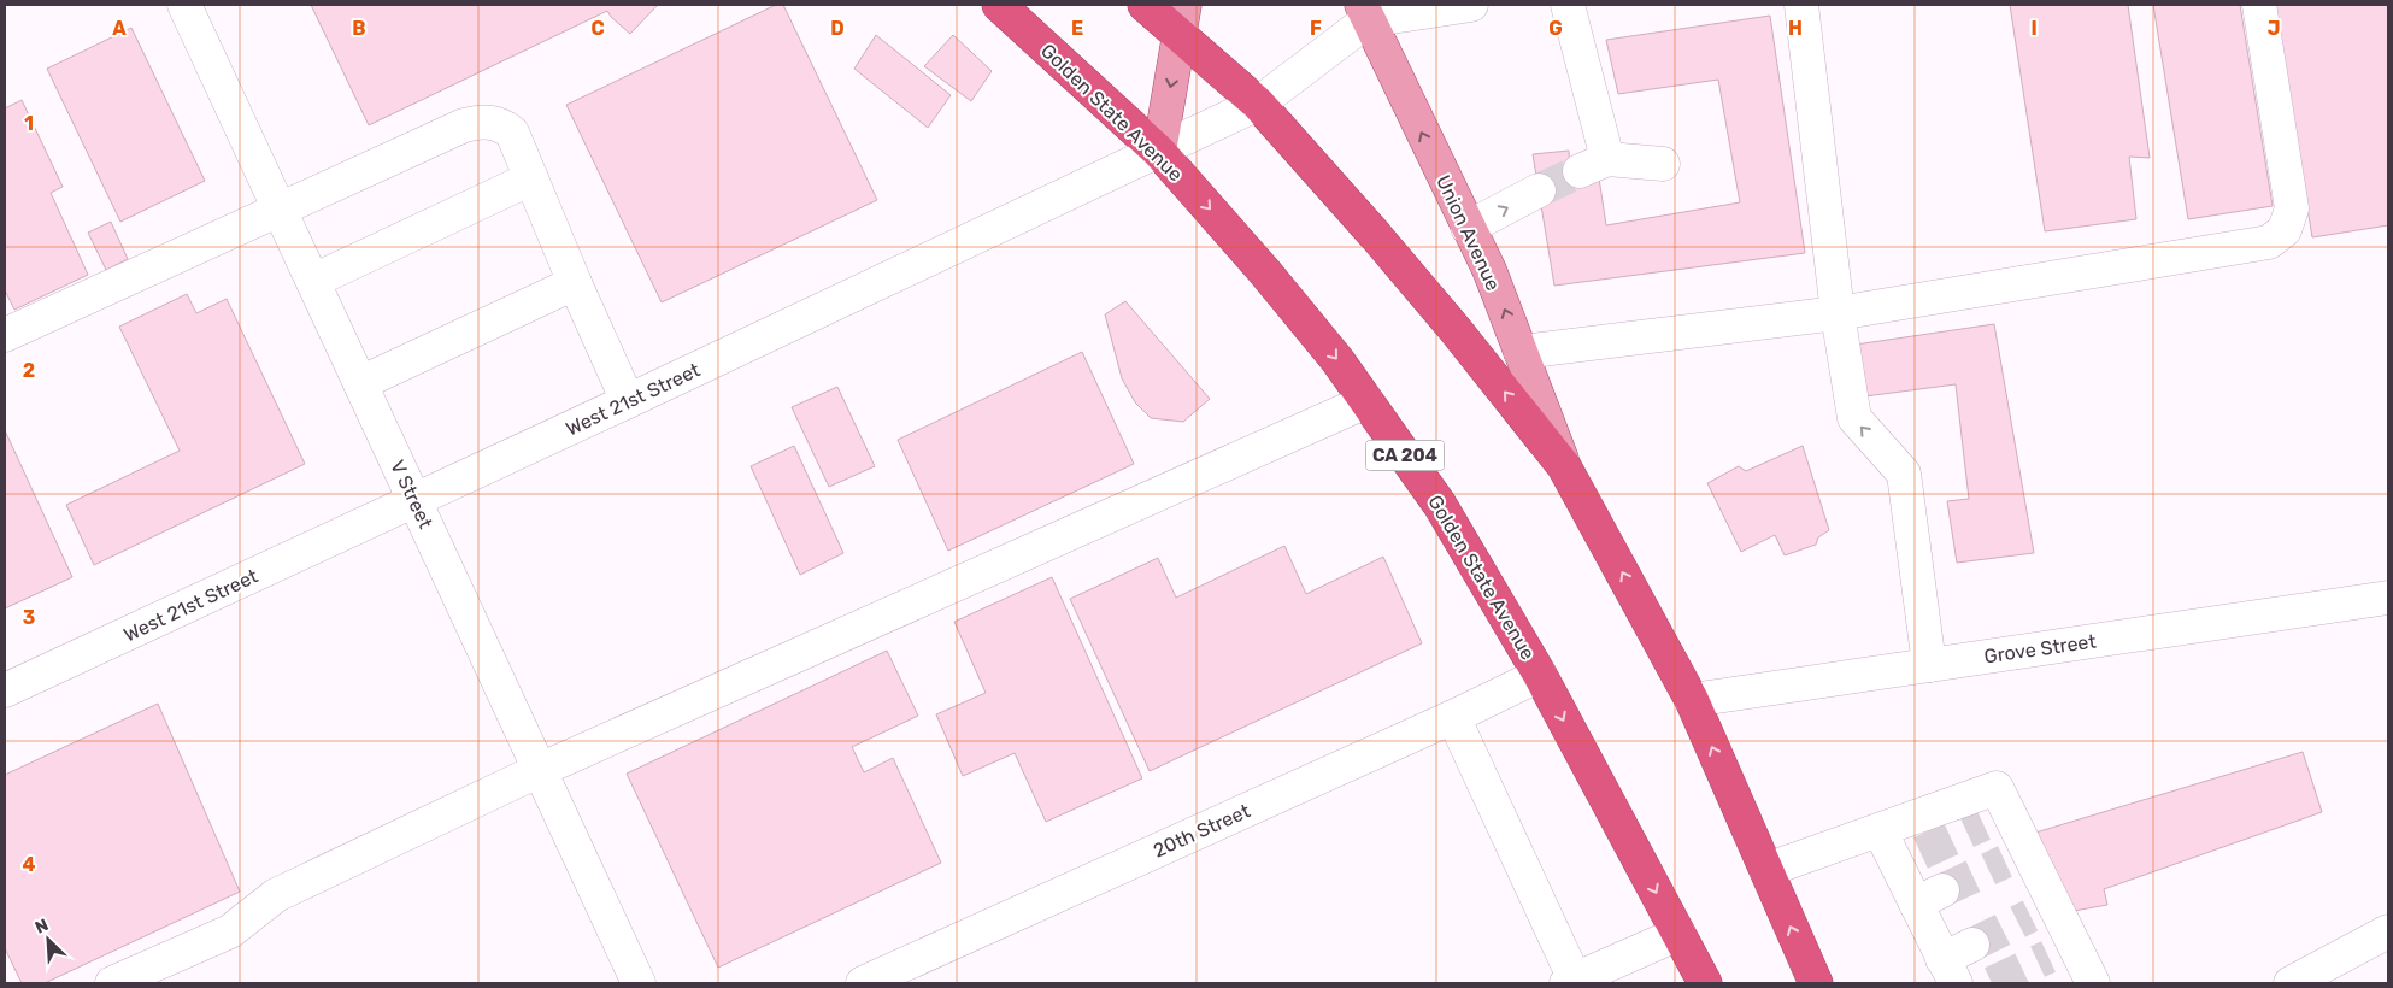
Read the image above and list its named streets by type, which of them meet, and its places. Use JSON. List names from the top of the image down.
{
  "streets": {
    "highway": ["Golden State Avenue", "CA 204"],
    "main road": ["Union Avenue"],
    "street": [
      "West 21st Street",
      "V Street",
      "Grove Street",
      "20th Street"
    ]
  },
  "crossings": [
    ["Golden State Avenue", "West 21st Street"],
    ["Golden State Avenue", "20th Street"],
    ["Union Avenue", "West 21st Street"],
    ["West 21st Street", "V Street"]
  ],
  "one_way": ["Union Avenue"],
  "north": "top left",
  "grid": {
    "columns": [
      "A",
      "B",
      "C",
      "D",
      "E",
      "F",
      "G",
      "H",
      "I",
      "J"
    ],
    "rows": [
      "1",
      "2",
      "3",
      "4"
    ]
  }
}
